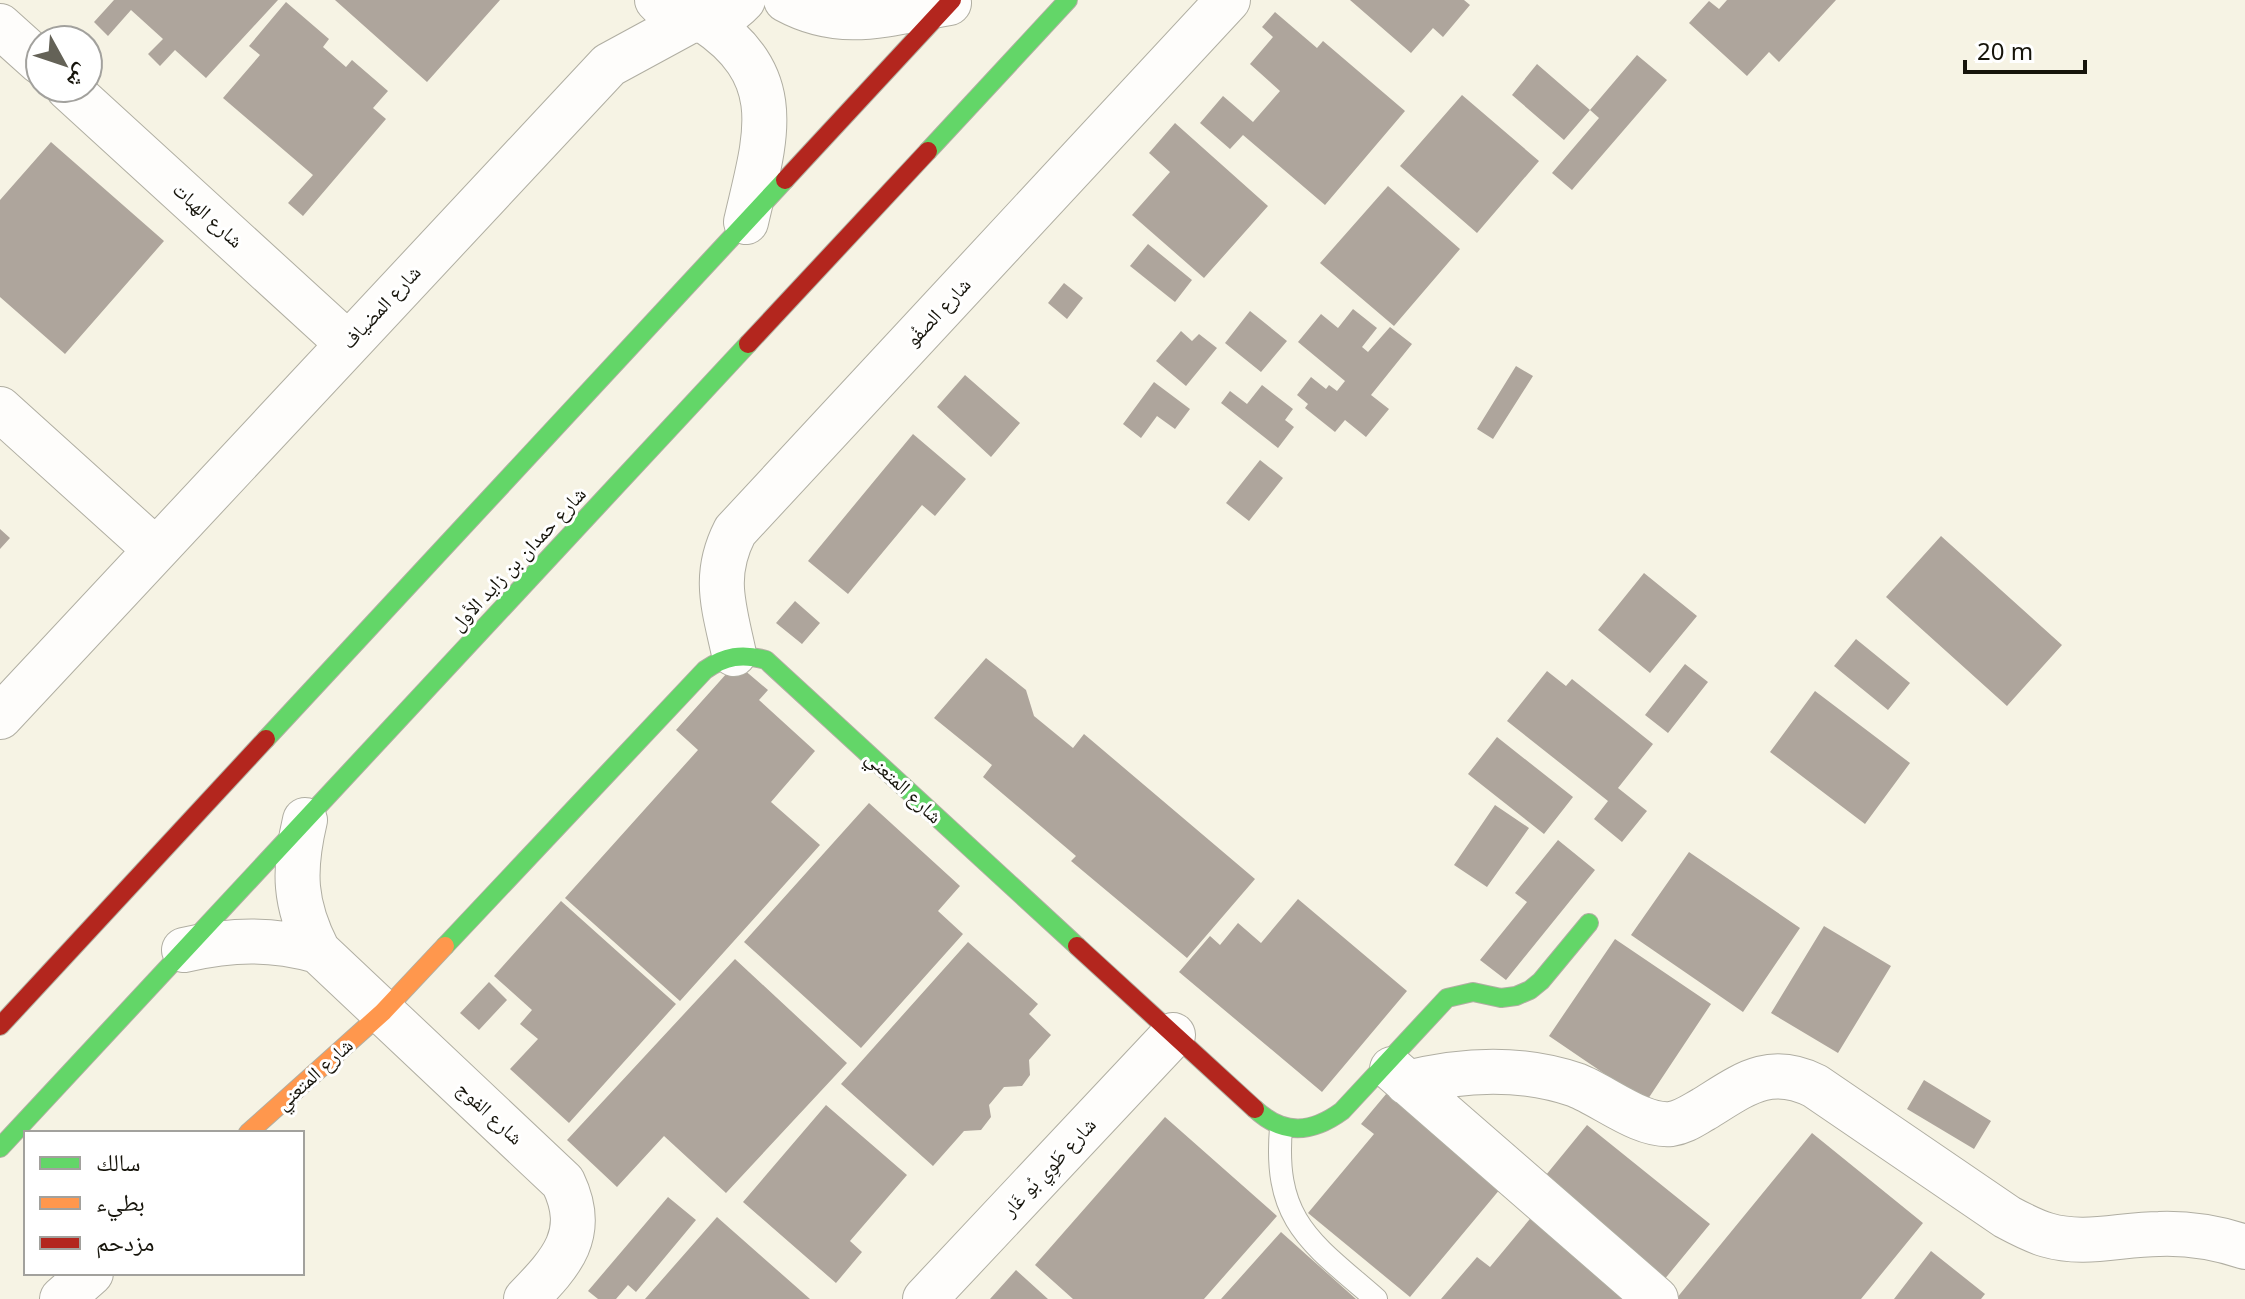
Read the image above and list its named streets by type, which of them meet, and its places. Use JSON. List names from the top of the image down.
{
  "streets": {
    "main road": ["شارع حمدان بن زايد الأول", "شارع المتعني"],
    "street": [
      "شارع الهبات",
      "شارع المضياف",
      "شارع الصفُو",
      "شارع الفوج",
      "شارع طَوِي بُو غَار"
    ]
  },
  "crossings": [
    ["شارع الهبات", "شارع المضياف"],
    ["شارع الصفُو", "شارع المتعني"],
    ["شارع حمدان بن زايد الأول", "شارع الفوج"],
    ["شارع المتعني", "شارع الفوج"],
    ["شارع المتعني", "شارع طَوِي بُو غَار"]
  ],
  "legend": ["سالك", "بطيء", "مزدحم"],
  "scale_bar": "20 m",
  "north": "bottom right"
}
